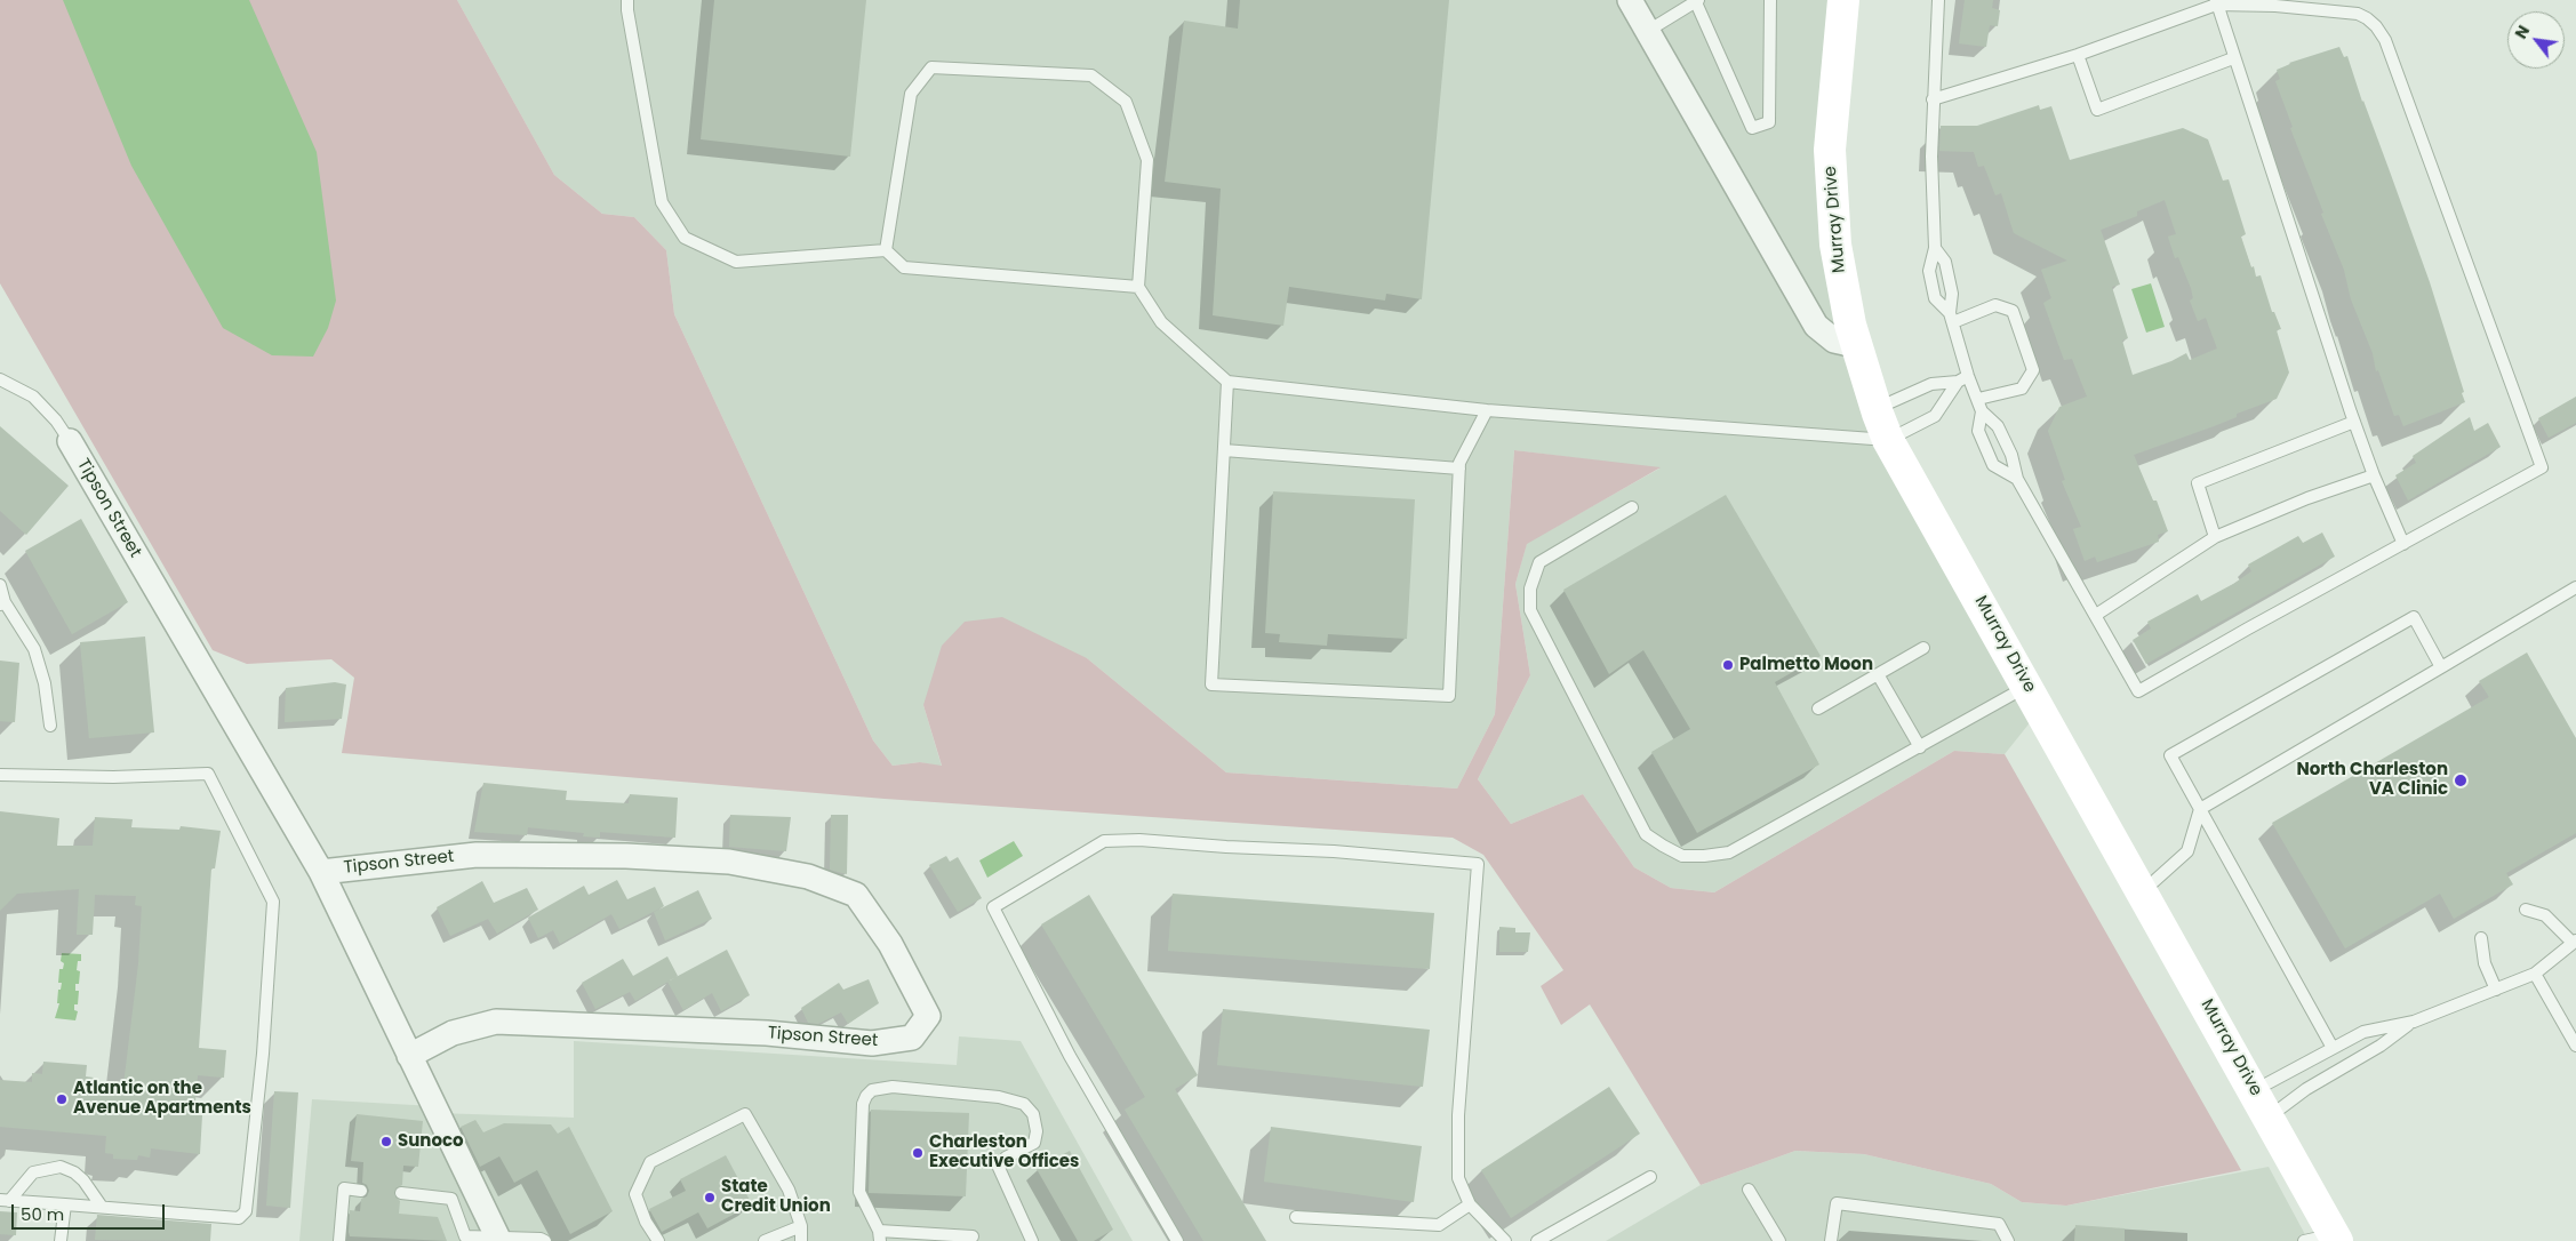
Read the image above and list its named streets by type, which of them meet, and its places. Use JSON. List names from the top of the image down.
{
  "streets": {
    "street": ["Murray Drive", "Tipson Street"]
  },
  "places": [
    "Palmetto Moon",
    "North Charleston VA Clinic",
    "Atlantic on the Avenue Apartments",
    "Sunoco",
    "Charleston Executive Offices",
    "State Credit Union"
  ],
  "scale_bar": "50 m",
  "north": "top left"
}
